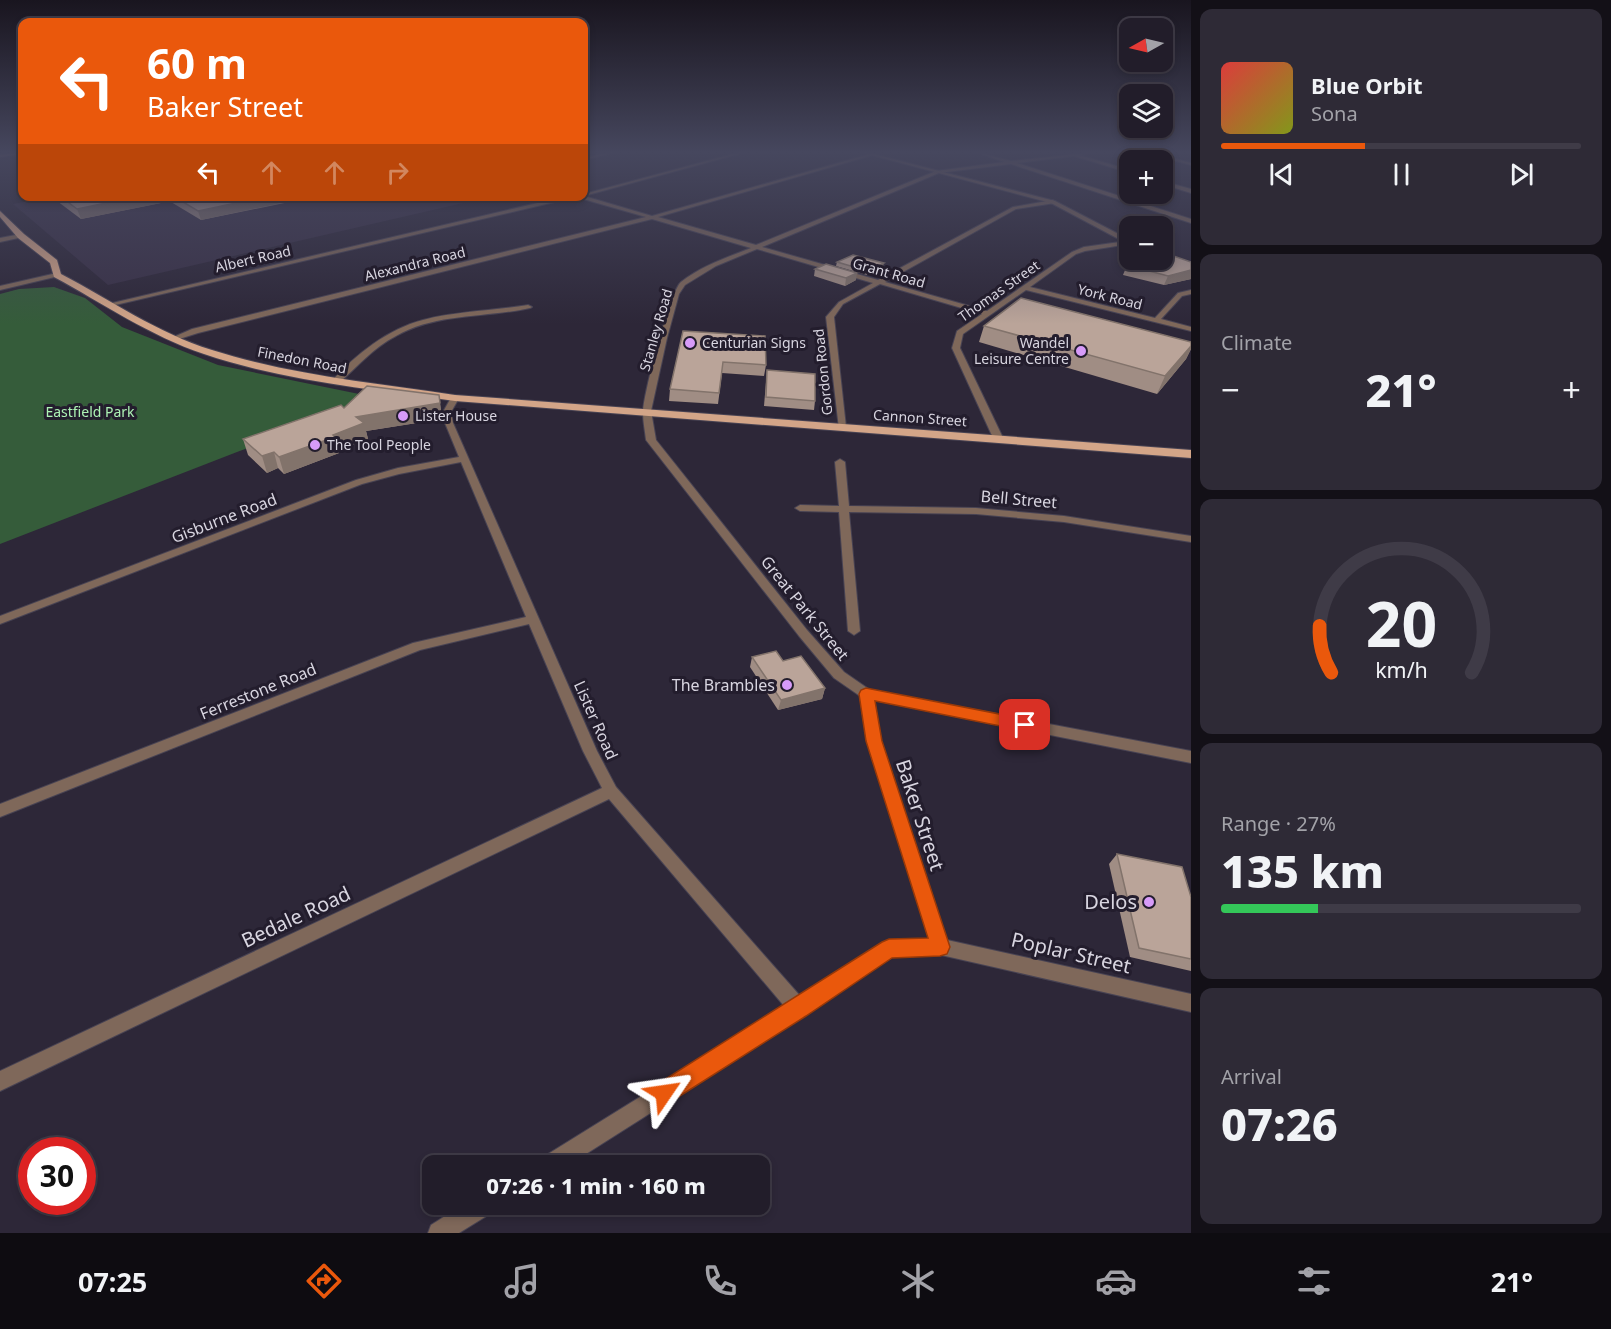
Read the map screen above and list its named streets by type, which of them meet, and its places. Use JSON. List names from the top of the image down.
{
  "streets": {
    "main road": ["Finedon Road", "Cannon Street"],
    "street": [
      "Albert Road",
      "Alexandra Road",
      "Grant Road",
      "Thomas Street",
      "York Road",
      "Stanley Road",
      "Gordon Road",
      "Bell Street",
      "Gisburne Road",
      "Great Park Street",
      "Ferrestone Road",
      "Lister Road",
      "Baker Street",
      "Bedale Road",
      "Poplar Street"
    ]
  },
  "crossings": [
    ["Albert Road", "Finedon Road"],
    ["Alexandra Road", "Grant Road"],
    ["Alexandra Road", "Finedon Road"],
    ["Grant Road", "Thomas Street"],
    ["Grant Road", "Stanley Road"],
    ["Grant Road", "Gordon Road"],
    ["Thomas Street", "York Road"],
    ["Thomas Street", "Cannon Street"],
    ["Stanley Road", "Finedon Road"],
    ["Stanley Road", "Cannon Street"],
    ["Stanley Road", "Great Park Street"],
    ["Finedon Road", "Cannon Street"],
    ["Finedon Road", "Great Park Street"],
    ["Finedon Road", "Lister Road"],
    ["Gordon Road", "Cannon Street"],
    ["Cannon Street", "Great Park Street"],
    ["Gisburne Road", "Lister Road"],
    ["Great Park Street", "Baker Street"],
    ["Ferrestone Road", "Lister Road"],
    ["Lister Road", "Bedale Road"],
    ["Lister Road", "Poplar Street"],
    ["Baker Street", "Poplar Street"]
  ],
  "parks": ["Eastfield Park"],
  "places": [
    "Centurian Signs",
    "Wandel Leisure Centre",
    "Lister House",
    "The Tool People",
    "The Brambles",
    "Delos"
  ],
  "north": "left",
  "page": {
    "map_buttons": ["+", "−"],
    "turn": ["60 m", "Baker Street"],
    "song": ["Blue Orbit", "Sona"],
    "tile": [
      "Climate",
      ["Range · 27%", "135 km"],
      ["Arrival", "07:26"]
    ],
    "heat": ["−", "21°", "+"],
    "limit": "30",
    "trip": "07:26 · 1 min · 160 m",
    "tabs": ["07:25", "21°"],
    "gauge": ["20", "km/h"]
  }
}
